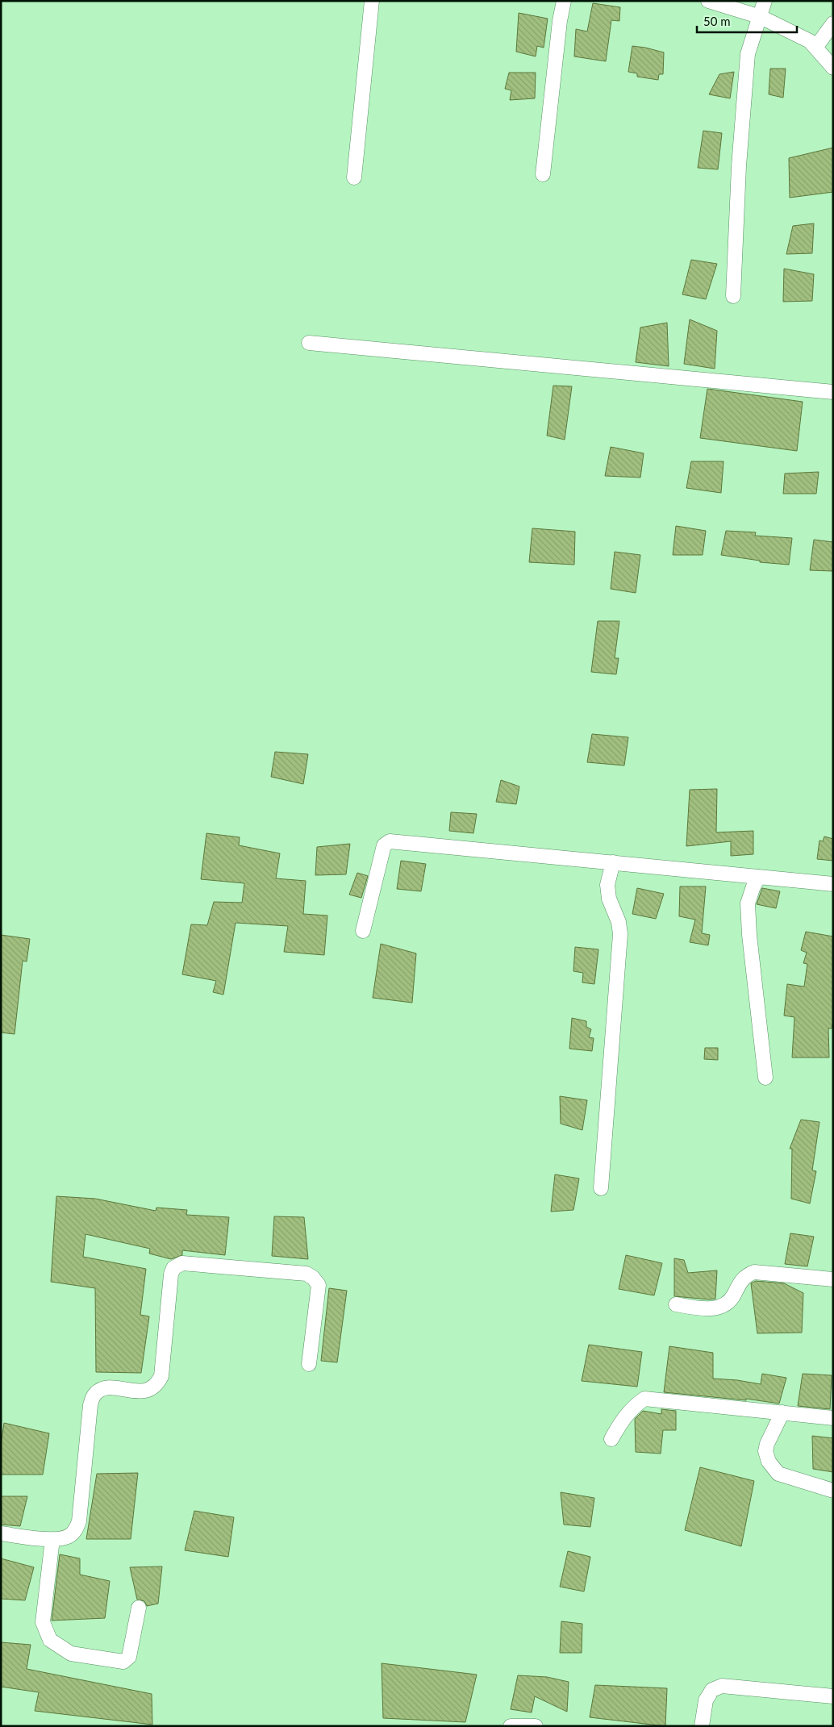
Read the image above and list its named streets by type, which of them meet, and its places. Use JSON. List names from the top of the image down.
{
  "scale_bar": "50 m"
}
